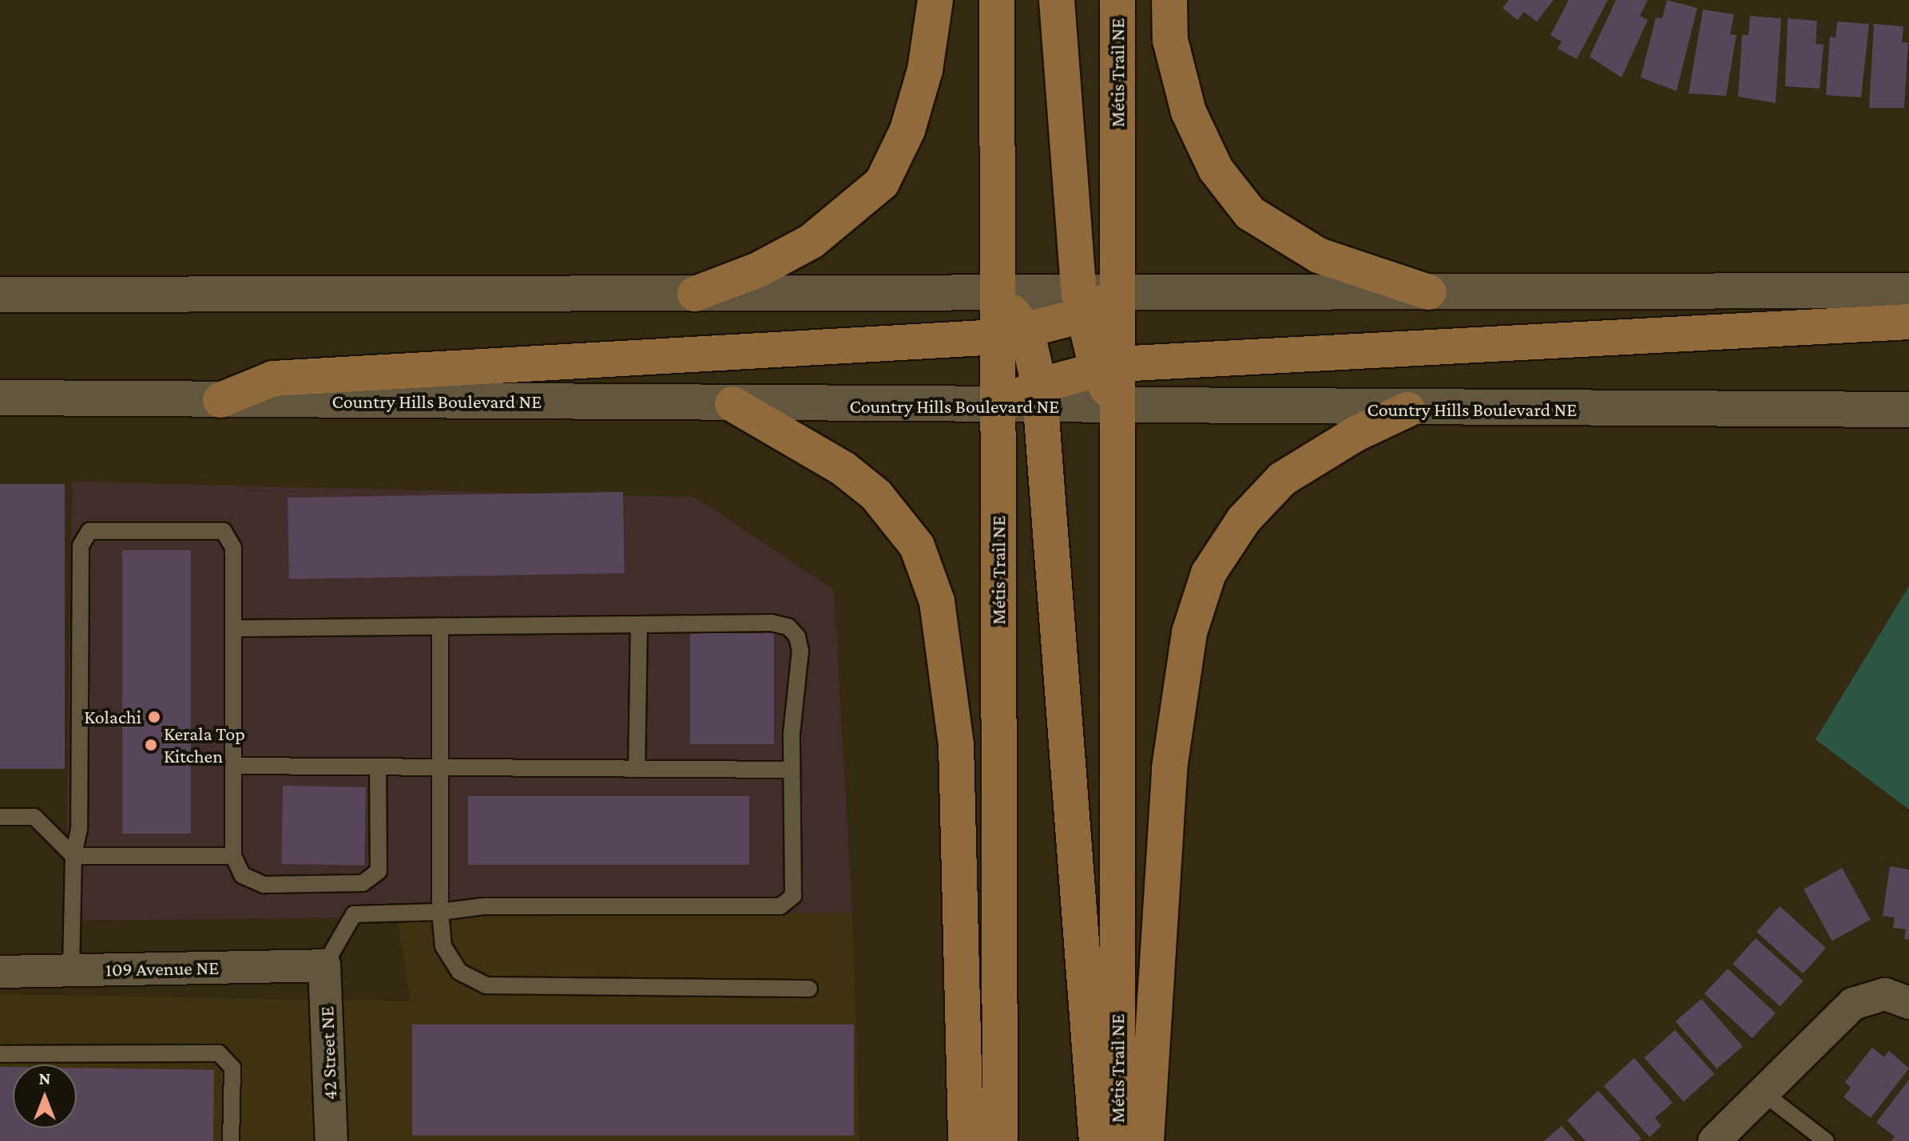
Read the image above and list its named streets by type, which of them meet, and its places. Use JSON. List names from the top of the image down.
{
  "streets": {
    "main road": ["Métis Trail NE", "Country Hills Boulevard NE"],
    "street": ["109 Avenue NE", "42 Street NE"]
  },
  "crossings": [
    ["Métis Trail NE", "Country Hills Boulevard NE"],
    ["109 Avenue NE", "42 Street NE"]
  ],
  "places": ["Kolachi", "Kerala Top Kitchen"],
  "north": "top"
}
